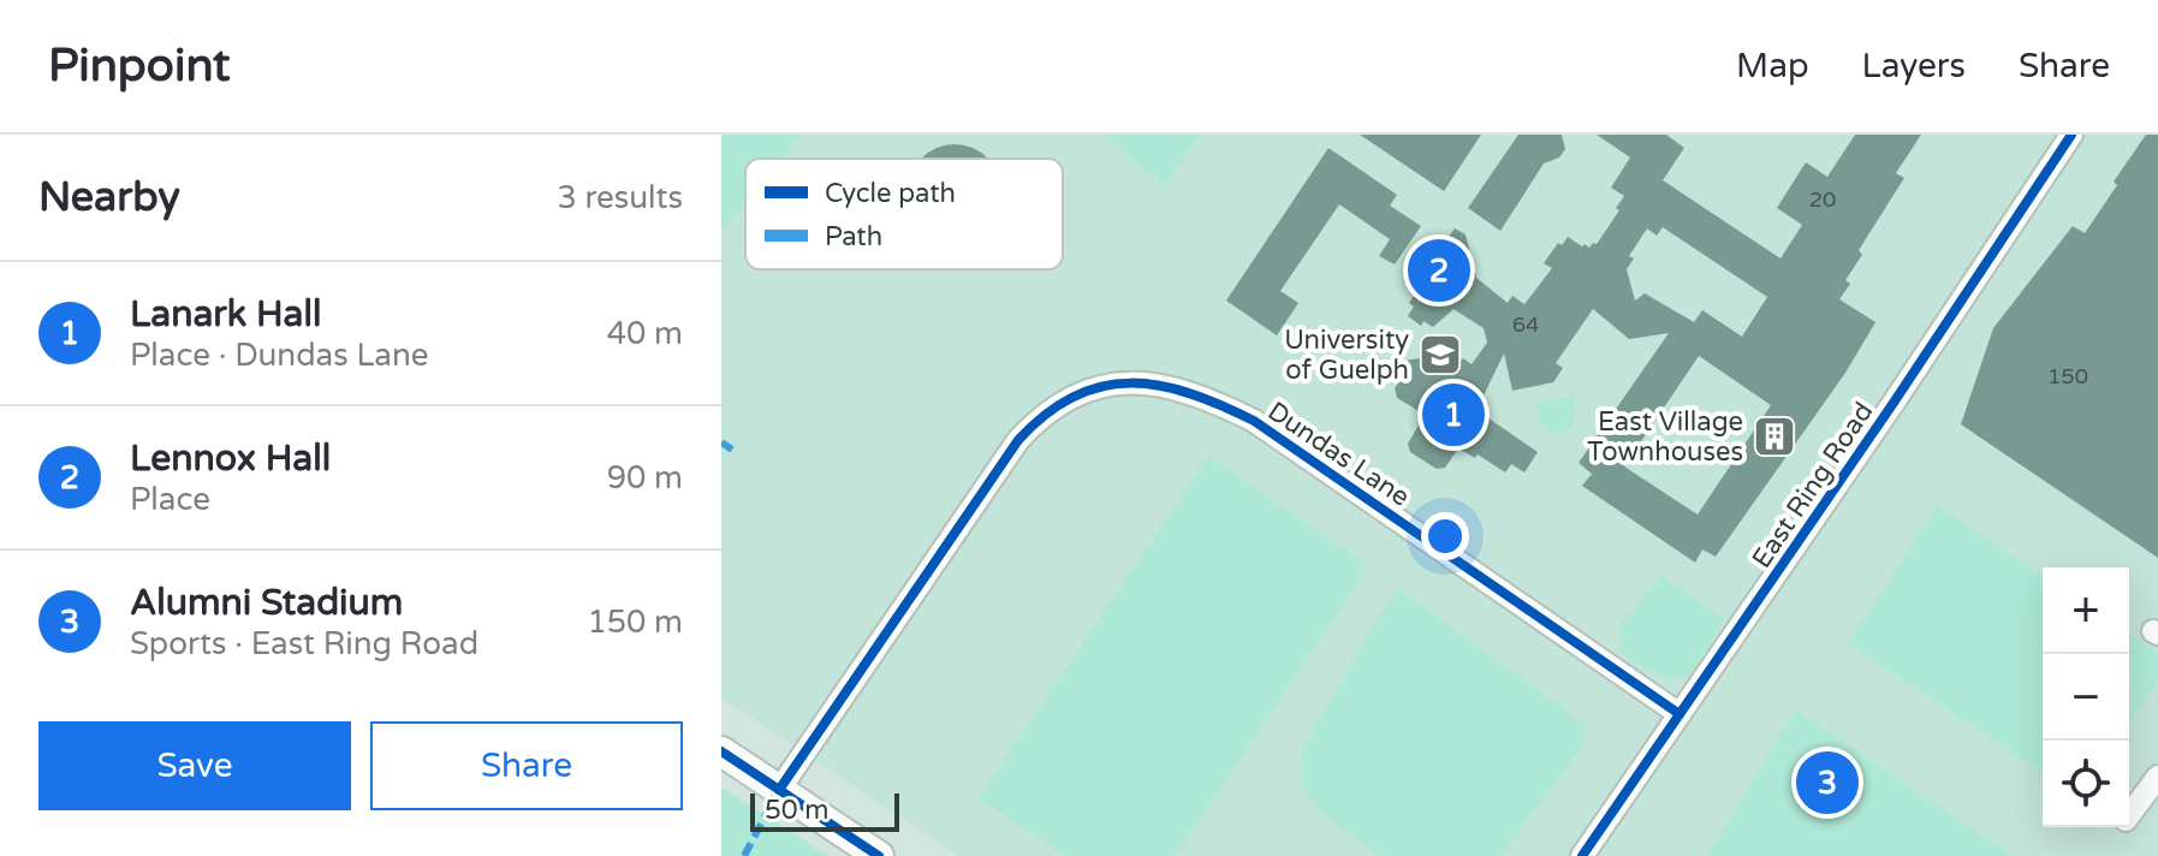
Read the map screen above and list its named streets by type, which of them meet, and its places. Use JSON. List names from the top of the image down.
{
  "streets": {
    "street": ["Dundas Lane", "East Ring Road"]
  },
  "crossings": [
    ["Dundas Lane", "East Ring Road"]
  ],
  "places": {
    "school or university": ["University of Guelph"],
    "building": ["East Village Townhouses"]
  },
  "house_numbers": ["20", "64", "150"],
  "legend": ["Cycle path", "Path"],
  "scale_bar": "50 m",
  "page": {
    "header": "Pinpoint",
    "nav": ["Map", "Layers", "Share"],
    "heading": ["Nearby", "3 results"],
    "pins": ["2", "1", "3"],
    "list": [
      {
        "mark": "1",
        "name": "Lanark Hall",
        "note": "Place · Dundas Lane",
        "value": "40 m"
      },
      {
        "mark": "2",
        "name": "Lennox Hall",
        "note": "Place",
        "value": "90 m"
      },
      {
        "mark": "3",
        "name": "Alumni Stadium",
        "note": "Sports · East Ring Road",
        "value": "150 m"
      }
    ],
    "map_buttons": ["+", "−"],
    "buttons": ["Save", "Share"],
    "scale": "50 m"
  }
}
